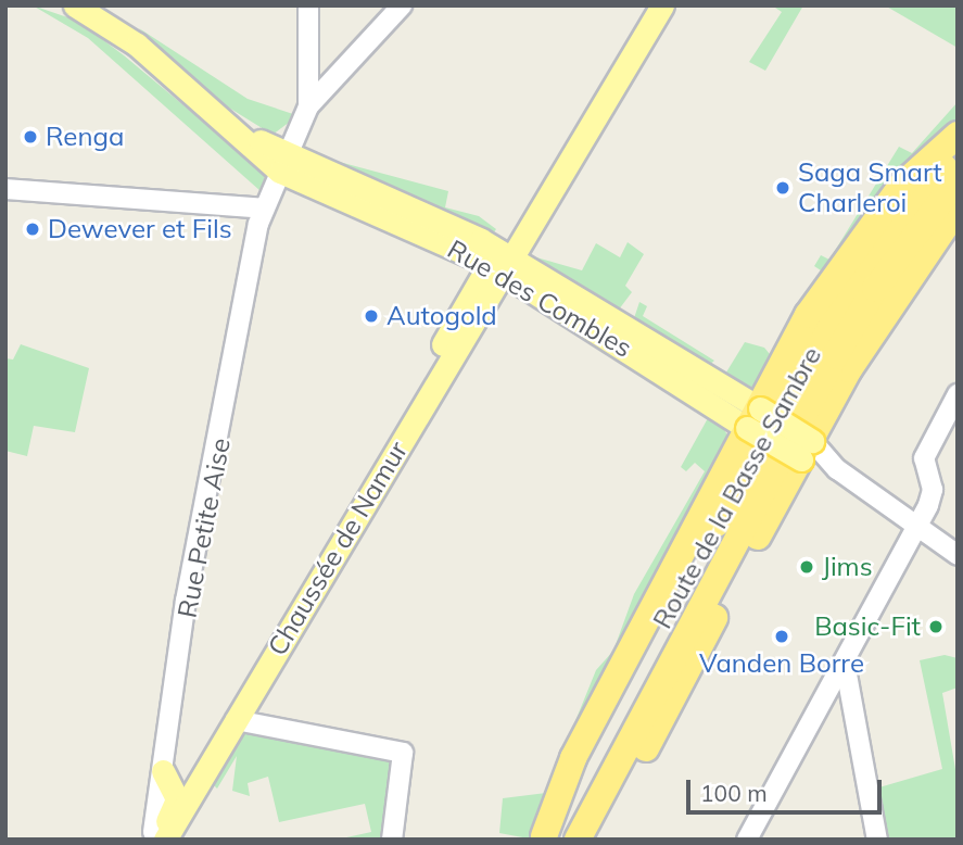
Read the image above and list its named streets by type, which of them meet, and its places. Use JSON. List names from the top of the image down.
{
  "streets": {
    "highway": ["Route de la Basse Sambre"],
    "main road": ["Rue des Combles", "Chaussée de Namur"],
    "street": ["Rue Petite Aise"]
  },
  "crossings": [
    ["Rue des Combles", "Rue Petite Aise"],
    ["Rue des Combles", "Chaussée de Namur"],
    ["Rue Petite Aise", "Chaussée de Namur"]
  ],
  "places": [
    "Renga",
    "Saga Smart Charleroi",
    "Dewever et Fils",
    "Autogold",
    "Jims",
    "Basic-Fit",
    "Vanden Borre"
  ],
  "scale_bar": "100 m"
}
